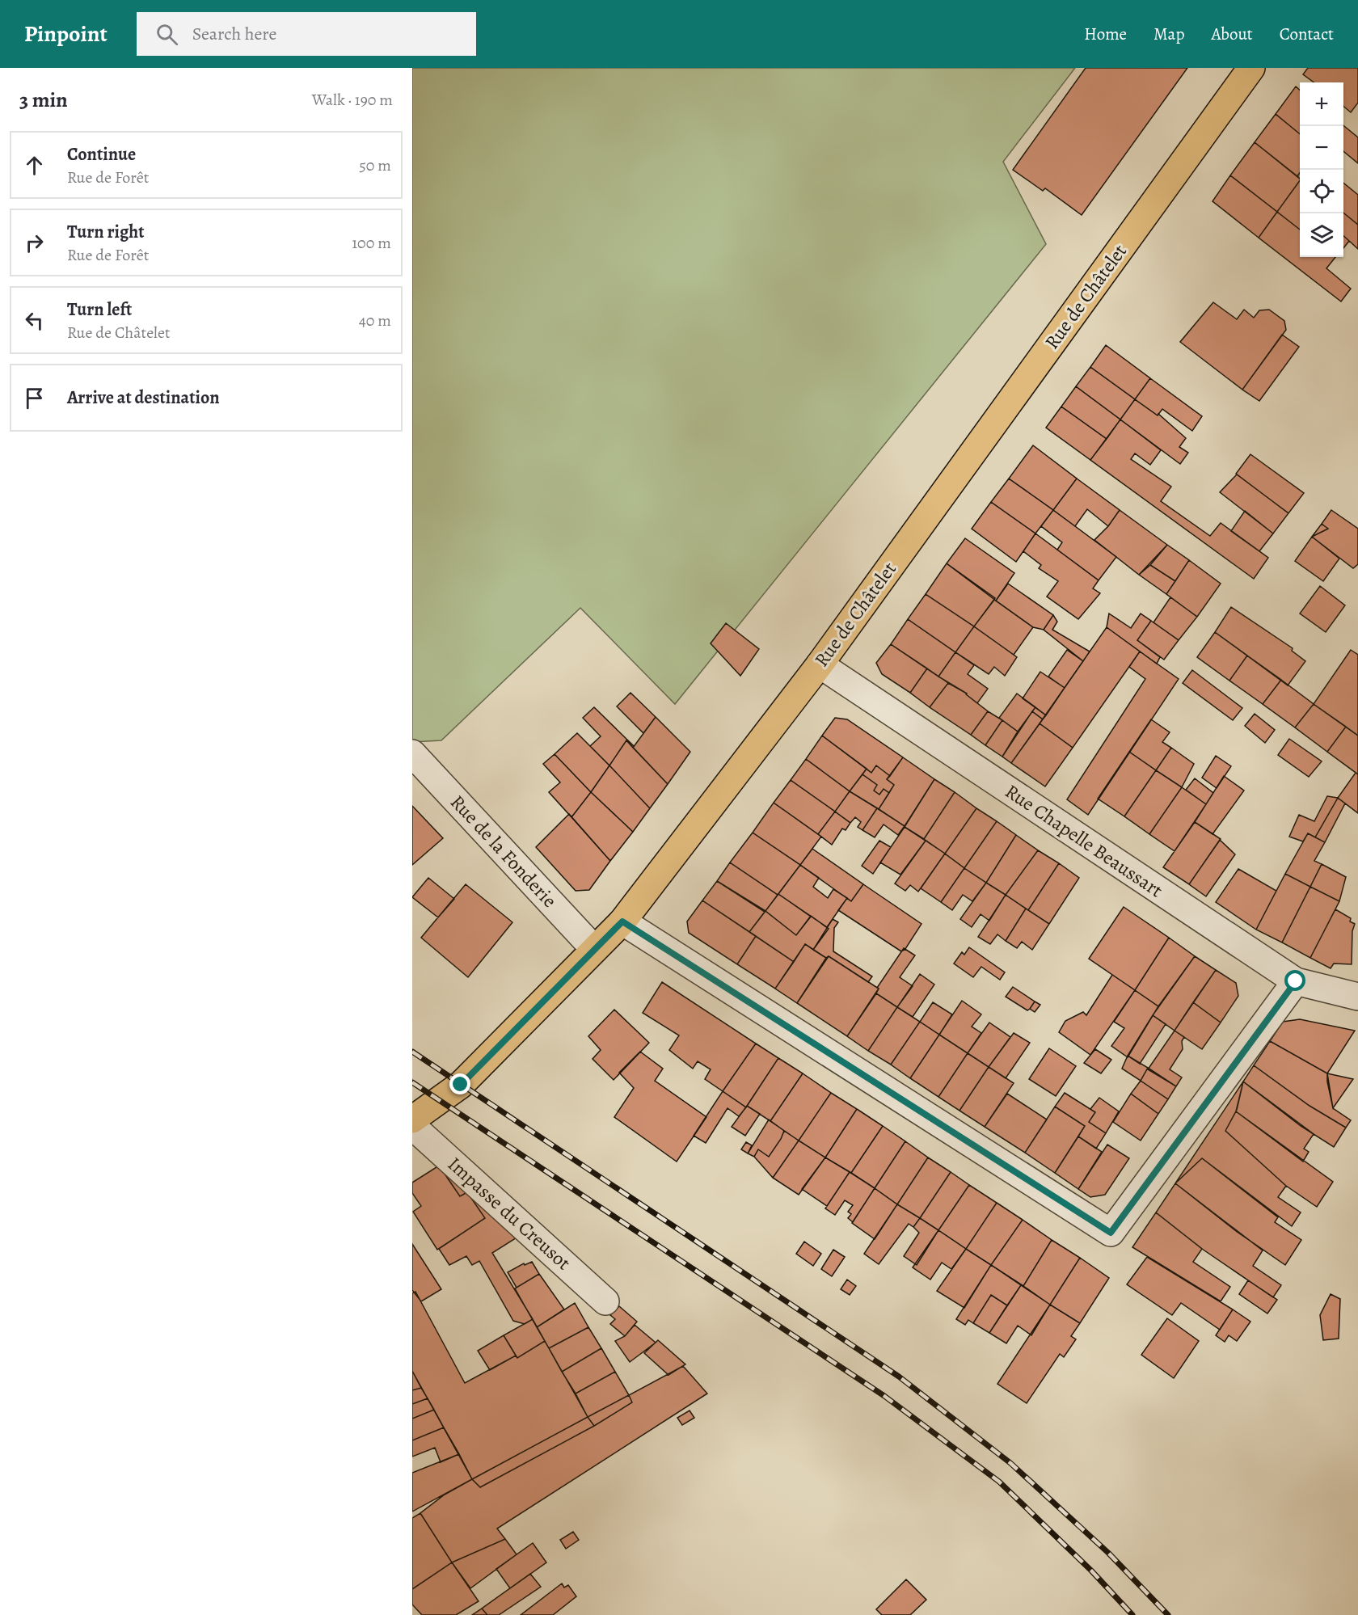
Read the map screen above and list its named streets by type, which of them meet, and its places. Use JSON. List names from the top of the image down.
{
  "streets": {
    "main road": ["Rue de Châtelet"],
    "street": ["Rue Chapelle Beaussart", "Rue de la Fonderie", "Impasse du Creusot"]
  },
  "crossings": [
    ["Rue de Châtelet", "Rue Chapelle Beaussart"],
    ["Rue de Châtelet", "Rue de la Fonderie"]
  ],
  "page": {
    "header": "Pinpoint",
    "search": "Search here",
    "nav": [
      "Home",
      "Map",
      "About",
      "Contact"
    ],
    "heading": ["3 min", "Walk · 190 m"],
    "map_buttons": ["+", "−"],
    "list": [
      ["Continue", "Rue de Forêt", "50 m"],
      ["Turn right", "Rue de Forêt", "100 m"],
      ["Turn left", "Rue de Châtelet", "40 m"],
      "Arrive at destination"
    ]
  }
}
